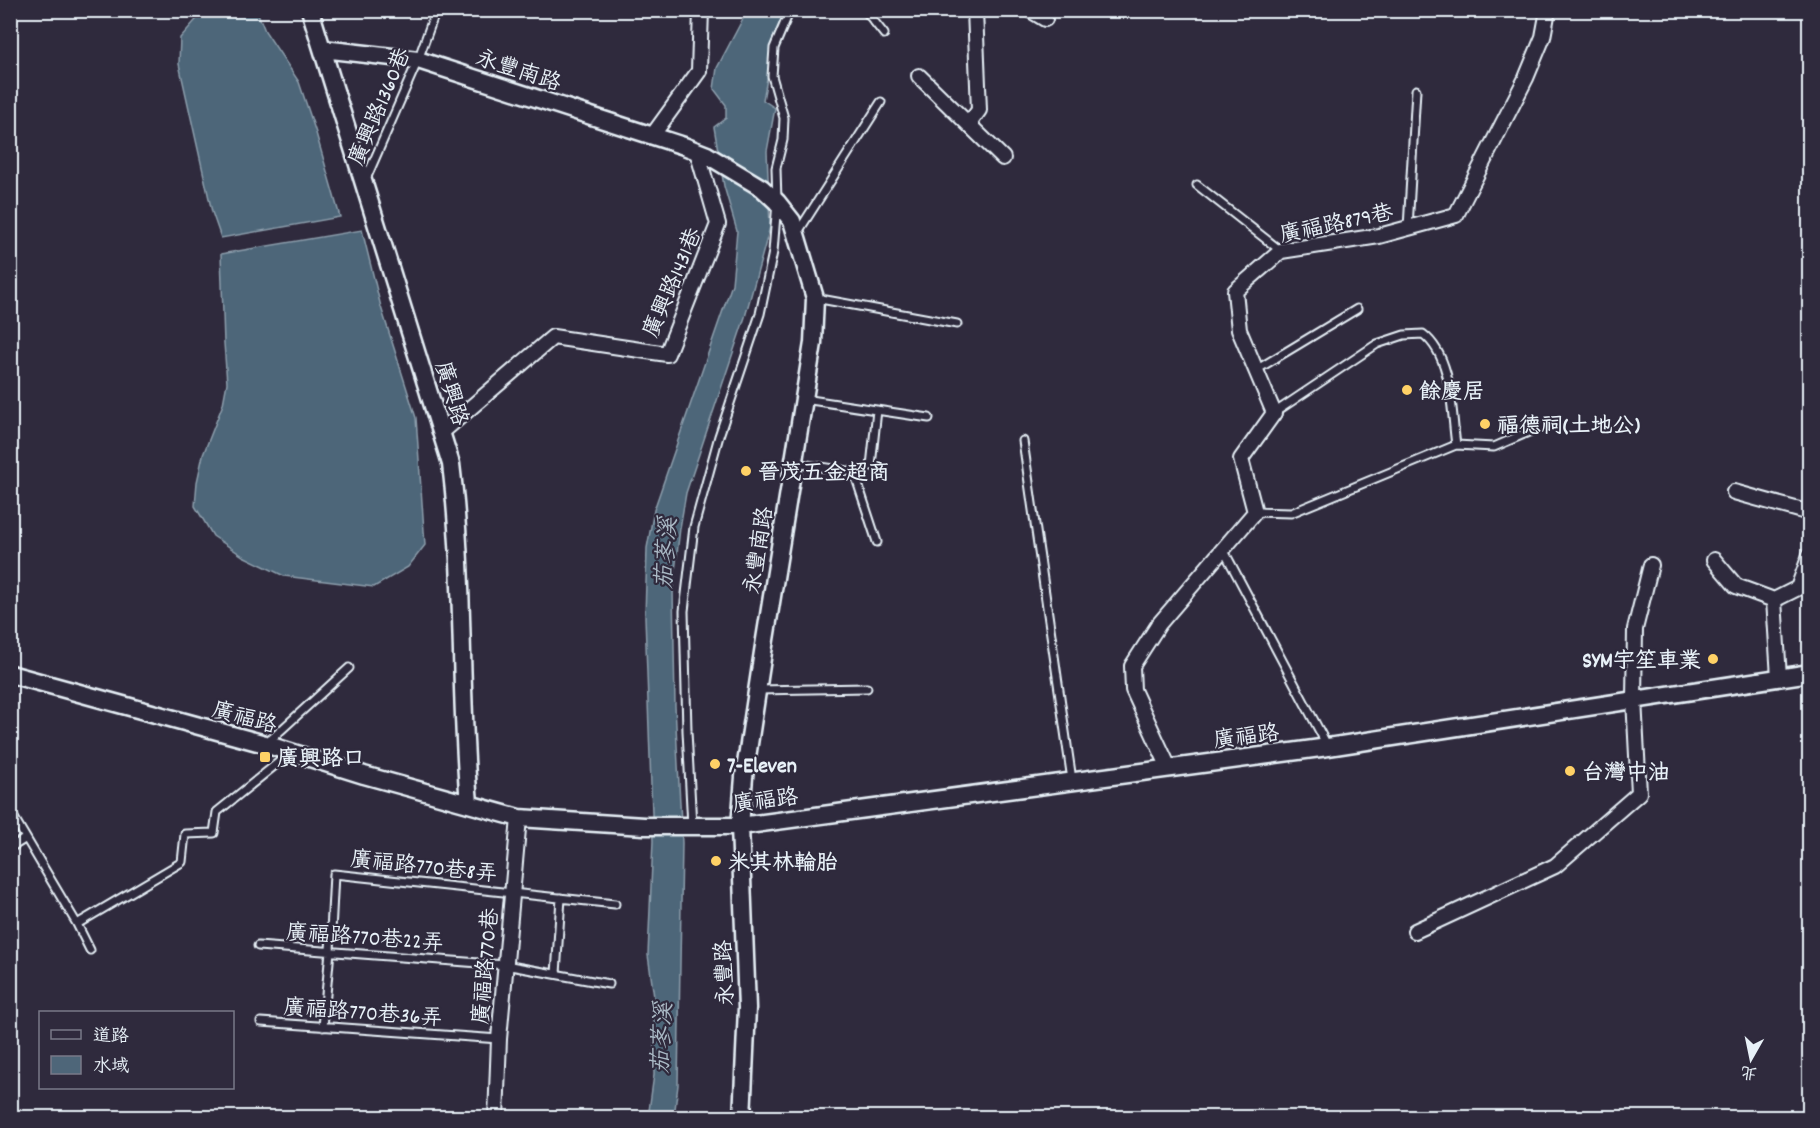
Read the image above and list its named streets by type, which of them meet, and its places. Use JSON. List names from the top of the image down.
{
  "streets": {
    "street": [
      "永豐南路",
      "廣福路879巷",
      "廣興路1431巷",
      "廣興路",
      "廣福路",
      "廣福路770巷",
      "永豐路"
    ],
    "lane": [
      "廣興路1360巷",
      "廣福路770巷8弄",
      "廣福路770巷22弄",
      "廣福路770巷36弄"
    ]
  },
  "crossings": [
    ["永豐南路", "廣興路1360巷"],
    ["永豐南路", "廣興路1431巷"],
    ["永豐南路", "廣興路"],
    ["永豐南路", "廣福路"],
    ["永豐南路", "永豐路"],
    ["廣興路1360巷", "廣興路"],
    ["廣興路1431巷", "廣興路"],
    ["廣興路", "廣福路"],
    ["廣福路", "廣福路770巷"],
    ["廣福路", "永豐路"],
    ["廣福路770巷8弄", "廣福路770巷22弄"],
    ["廣福路770巷8弄", "廣福路770巷"],
    ["廣福路770巷22弄", "廣福路770巷"],
    ["廣福路770巷", "廣福路770巷36弄"]
  ],
  "water": ["茄苳溪"],
  "places": {
    "other": [
      "餘慶居",
      "福德祠(土地公)",
      "晉茂五金超商",
      "SYM宇笙車業",
      "7-Eleven",
      "台灣中油",
      "米其林輪胎"
    ],
    "transit": ["廣興路口"]
  },
  "legend": ["道路", "水域"],
  "north": "bottom"
}
